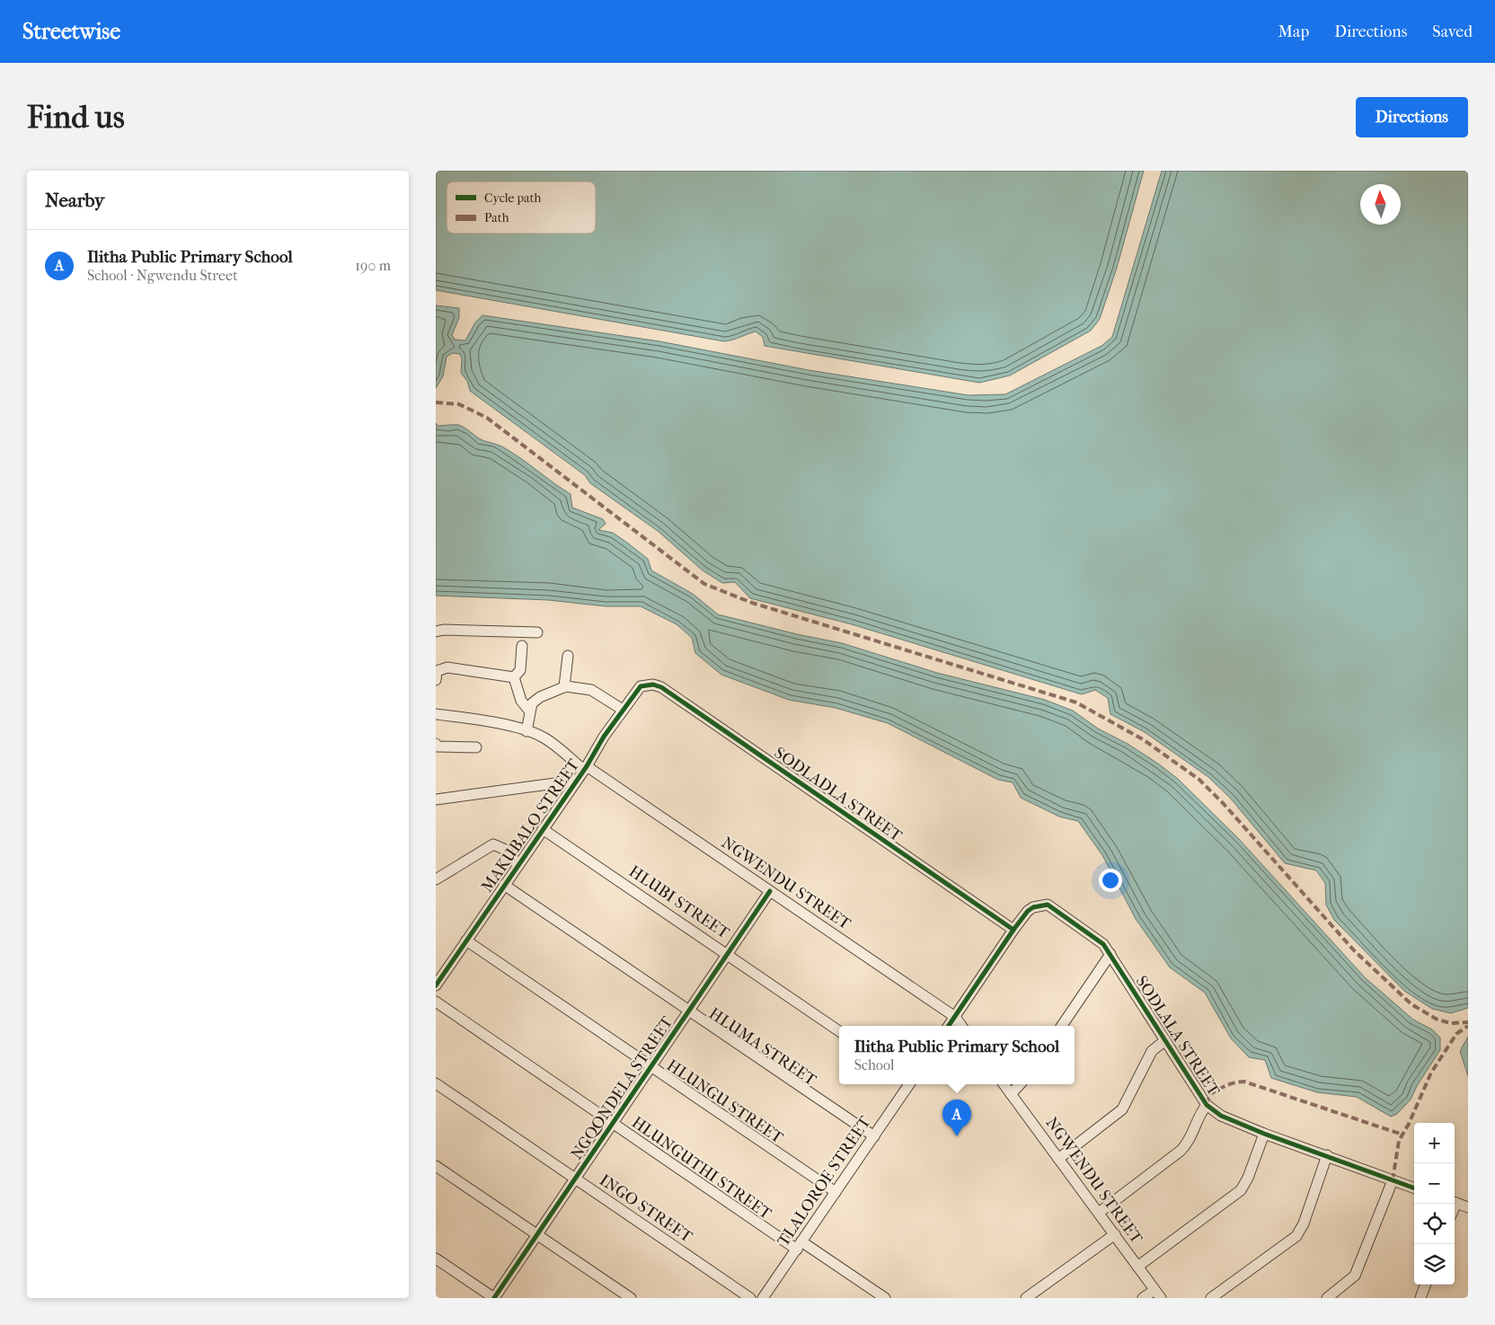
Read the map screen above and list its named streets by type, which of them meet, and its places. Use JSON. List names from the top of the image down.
{
  "streets": {
    "street": [
      "SODLADLA STREET",
      "MAKUBALO STREET",
      "NGWENDU STREET",
      "HLUBI STREET",
      "SODLALA STREET",
      "HLUMA STREET",
      "NGQONDELA STREET",
      "HLUNGU STREET",
      "HLUNGUTHI STREET",
      "TLALOROE STREET",
      "INGO STREET"
    ]
  },
  "crossings": [
    ["SODLADLA STREET", "MAKUBALO STREET"],
    ["SODLADLA STREET", "SODLALA STREET"],
    ["MAKUBALO STREET", "NGWENDU STREET"],
    ["MAKUBALO STREET", "HLUBI STREET"],
    ["MAKUBALO STREET", "HLUMA STREET"],
    ["MAKUBALO STREET", "HLUNGU STREET"],
    ["NGWENDU STREET", "NGQONDELA STREET"],
    ["HLUBI STREET", "NGQONDELA STREET"],
    ["HLUMA STREET", "NGQONDELA STREET"],
    ["HLUMA STREET", "TLALOROE STREET"],
    ["NGQONDELA STREET", "HLUNGU STREET"],
    ["NGQONDELA STREET", "HLUNGUTHI STREET"],
    ["NGQONDELA STREET", "INGO STREET"],
    ["HLUNGU STREET", "TLALOROE STREET"],
    ["HLUNGUTHI STREET", "TLALOROE STREET"]
  ],
  "legend": ["Cycle path", "Path"],
  "north": "top",
  "page": {
    "header": "Streetwise",
    "nav": ["Map", "Directions", "Saved"],
    "buttons": "Directions",
    "title": "Find us",
    "heading": "Nearby",
    "list": [
      {
        "mark": "A",
        "name": "Ilitha Public Primary School",
        "note": "School · Ngwendu Street",
        "value": "190 m"
      }
    ],
    "popup": ["Ilitha Public Primary School", "School"],
    "pins": "A",
    "map_buttons": ["+", "−"]
  }
}
